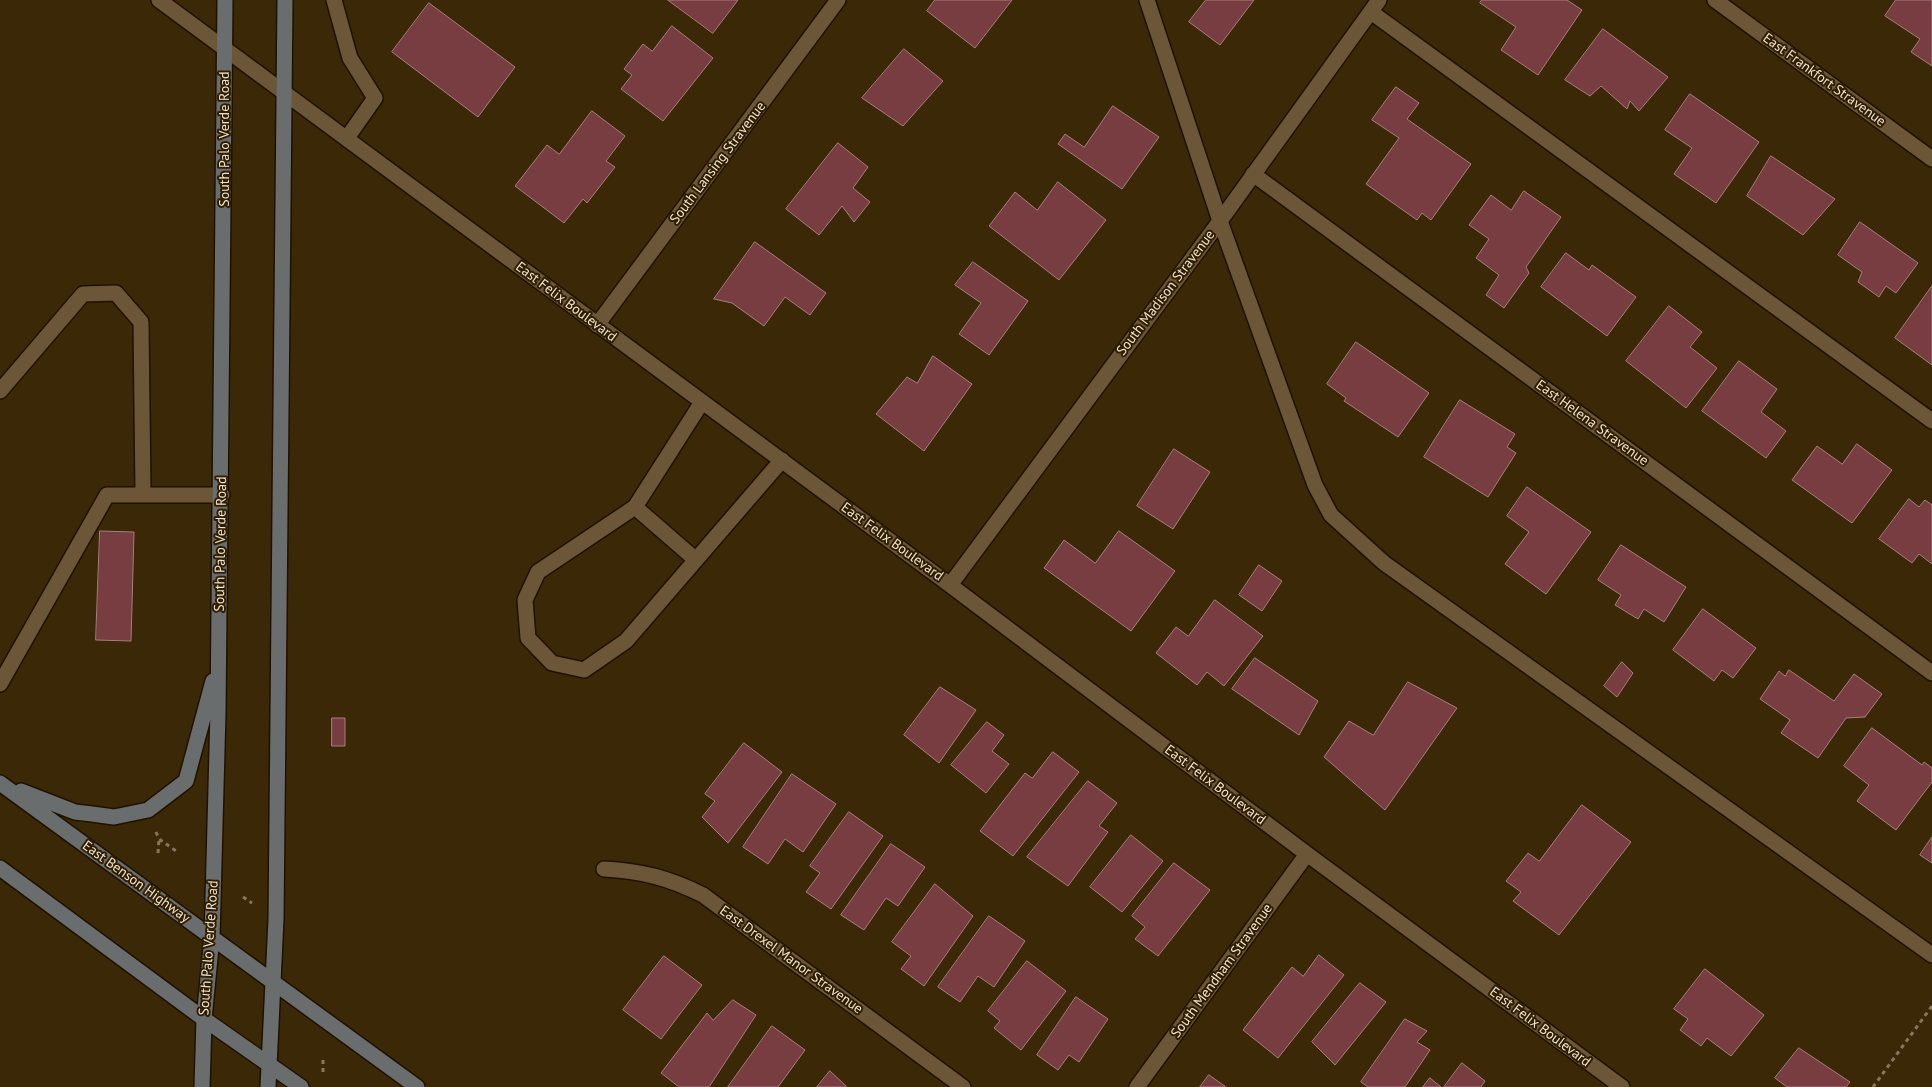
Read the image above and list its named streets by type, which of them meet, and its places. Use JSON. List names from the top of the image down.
{
  "streets": {
    "main road": ["South Palo Verde Road", "East Benson Highway"],
    "street": [
      "East Frankfort Stravenue",
      "South Lansing Stravenue",
      "South Madison Stravenue",
      "East Felix Boulevard",
      "East Helena Stravenue",
      "East Drexel Manor Stravenue",
      "South Mendham Stravenue"
    ]
  },
  "crossings": [
    ["South Palo Verde Road", "East Felix Boulevard"],
    ["South Palo Verde Road", "East Benson Highway"],
    ["South Lansing Stravenue", "East Felix Boulevard"],
    ["South Madison Stravenue", "East Felix Boulevard"],
    ["South Madison Stravenue", "East Helena Stravenue"],
    ["East Felix Boulevard", "South Mendham Stravenue"]
  ]
}
